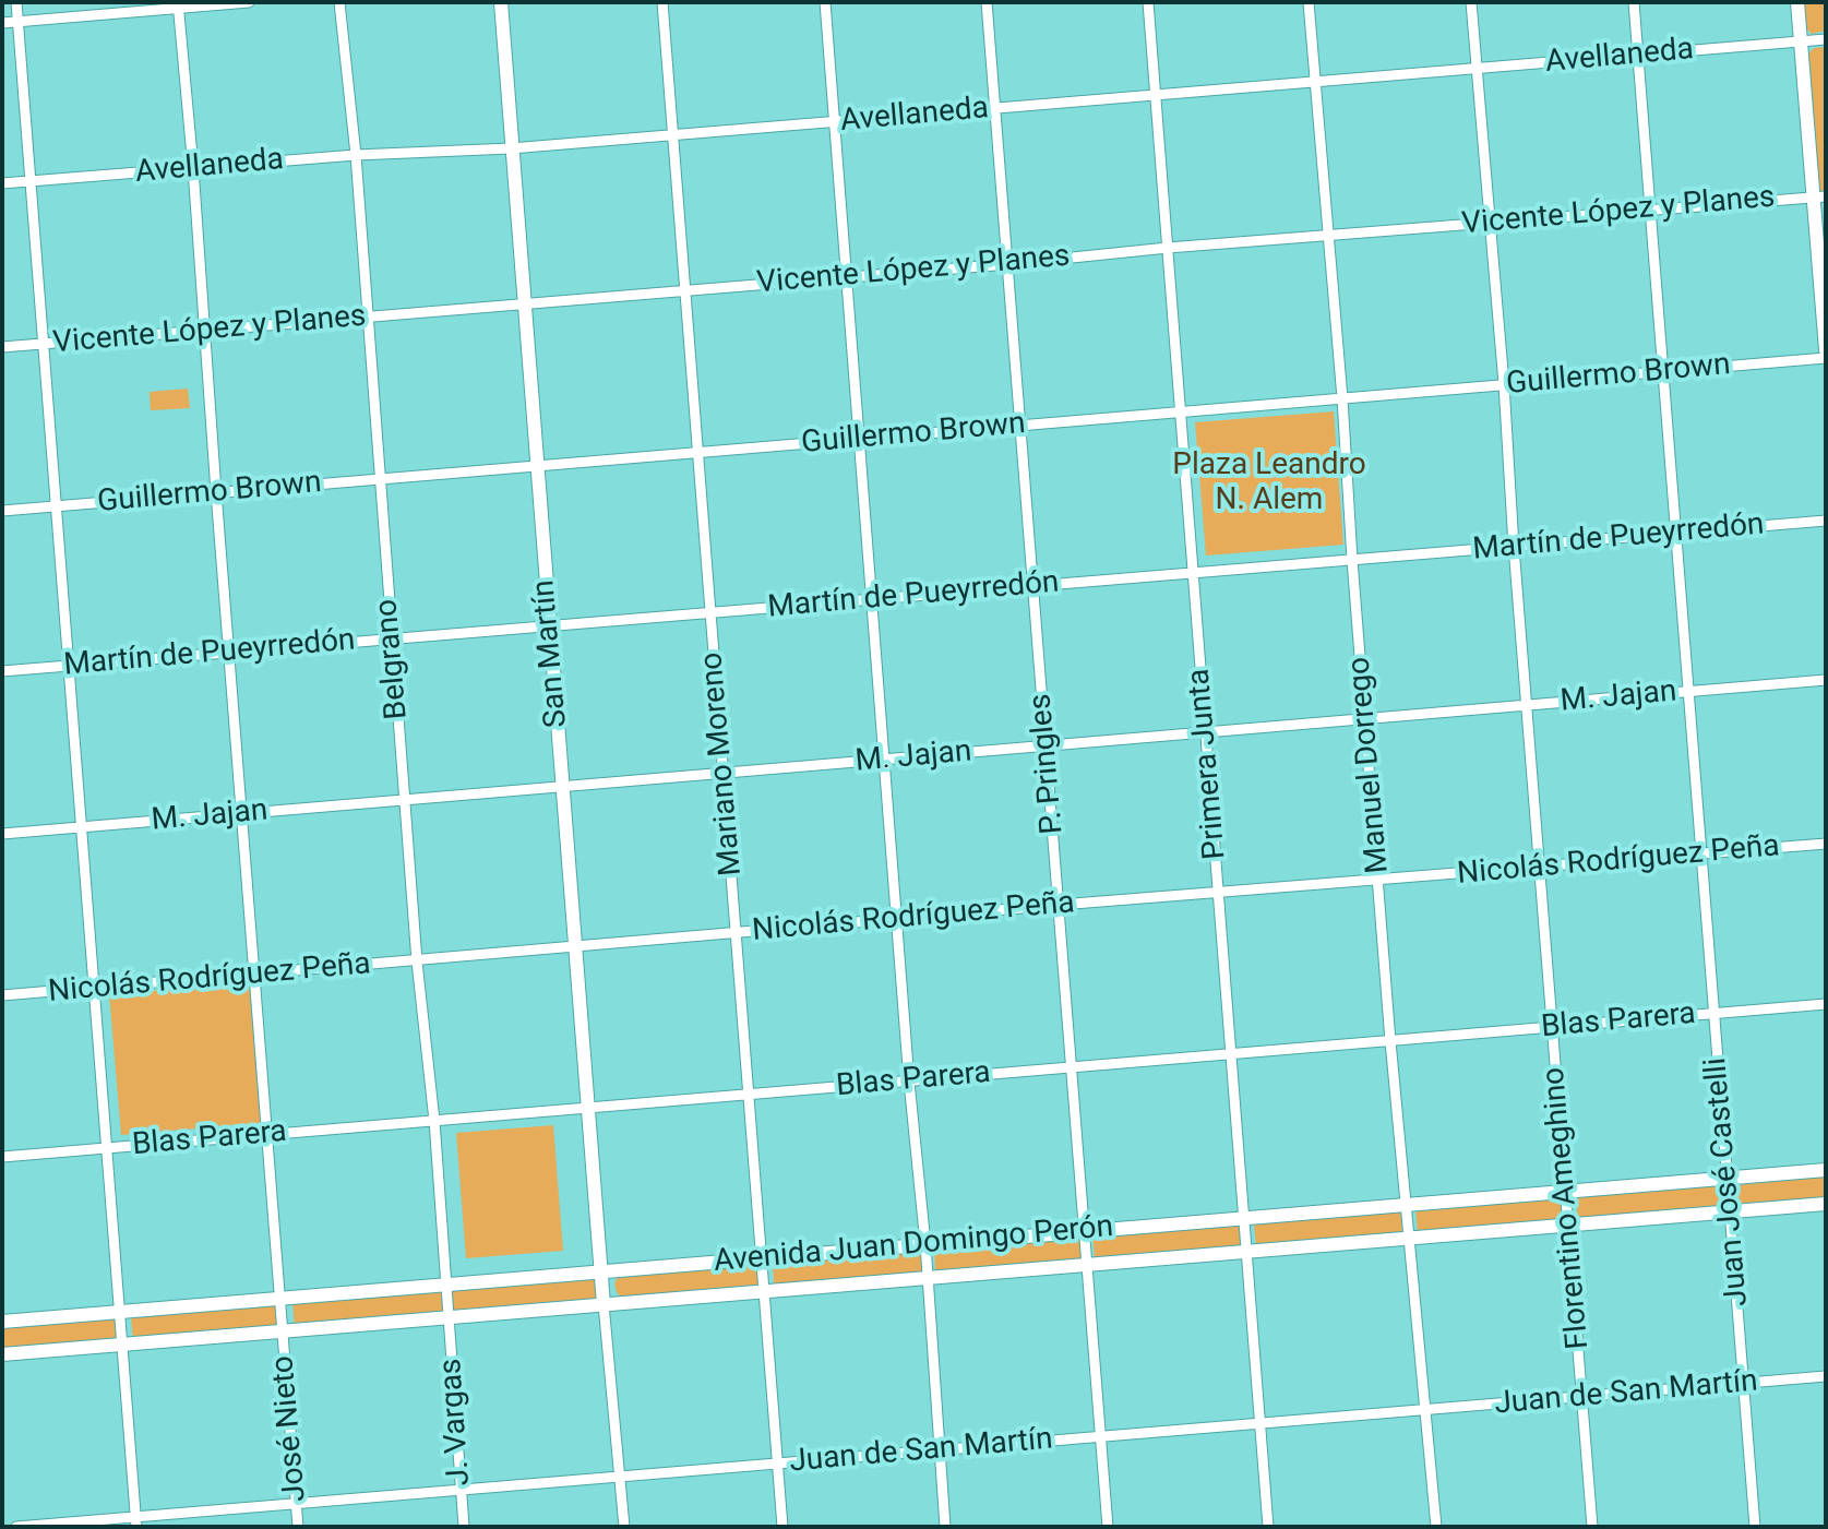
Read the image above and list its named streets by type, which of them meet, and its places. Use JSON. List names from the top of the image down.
{
  "streets": {
    "main road": ["San Martín", "Avenida Juan Domingo Perón"],
    "street": [
      "Avellaneda",
      "Vicente López y Planes",
      "Guillermo Brown",
      "Martín de Pueyrredón",
      "Belgrano",
      "M. Jajan",
      "Mariano Moreno",
      "P. Pringles",
      "Primera Junta",
      "Manuel Dorrego",
      "Nicolás Rodríguez Peña",
      "Blas Parera",
      "Juan José Castelli",
      "Florentino Ameghino",
      "Juan de San Martín",
      "J. Vargas",
      "José Nieto"
    ]
  },
  "crossings": [
    ["Avellaneda", "San Martín"],
    ["Avellaneda", "Belgrano"],
    ["Avellaneda", "Mariano Moreno"],
    ["Avellaneda", "P. Pringles"],
    ["Avellaneda", "Primera Junta"],
    ["Avellaneda", "Manuel Dorrego"],
    ["Avellaneda", "Juan José Castelli"],
    ["Avellaneda", "Florentino Ameghino"],
    ["Avellaneda", "José Nieto"],
    ["Vicente López y Planes", "San Martín"],
    ["Vicente López y Planes", "Belgrano"],
    ["Vicente López y Planes", "Mariano Moreno"],
    ["Vicente López y Planes", "P. Pringles"],
    ["Vicente López y Planes", "Primera Junta"],
    ["Vicente López y Planes", "Manuel Dorrego"],
    ["Vicente López y Planes", "Juan José Castelli"],
    ["Vicente López y Planes", "Florentino Ameghino"],
    ["Vicente López y Planes", "José Nieto"],
    ["Guillermo Brown", "San Martín"],
    ["Guillermo Brown", "Belgrano"],
    ["Guillermo Brown", "Mariano Moreno"],
    ["Guillermo Brown", "P. Pringles"],
    ["Guillermo Brown", "Primera Junta"],
    ["Guillermo Brown", "Manuel Dorrego"],
    ["Guillermo Brown", "Juan José Castelli"],
    ["Guillermo Brown", "Florentino Ameghino"],
    ["Guillermo Brown", "José Nieto"],
    ["Martín de Pueyrredón", "San Martín"],
    ["Martín de Pueyrredón", "Belgrano"],
    ["Martín de Pueyrredón", "Mariano Moreno"],
    ["Martín de Pueyrredón", "P. Pringles"],
    ["Martín de Pueyrredón", "Primera Junta"],
    ["Martín de Pueyrredón", "Manuel Dorrego"],
    ["Martín de Pueyrredón", "Juan José Castelli"],
    ["Martín de Pueyrredón", "Florentino Ameghino"],
    ["Martín de Pueyrredón", "José Nieto"],
    ["San Martín", "M. Jajan"],
    ["San Martín", "Nicolás Rodríguez Peña"],
    ["San Martín", "Blas Parera"],
    ["San Martín", "Avenida Juan Domingo Perón"],
    ["Belgrano", "M. Jajan"],
    ["Belgrano", "Nicolás Rodríguez Peña"],
    ["Belgrano", "Blas Parera"],
    ["Belgrano", "Avenida Juan Domingo Perón"],
    ["Belgrano", "J. Vargas"],
    ["M. Jajan", "Mariano Moreno"],
    ["M. Jajan", "P. Pringles"],
    ["M. Jajan", "Primera Junta"],
    ["M. Jajan", "Manuel Dorrego"],
    ["M. Jajan", "Juan José Castelli"],
    ["M. Jajan", "Florentino Ameghino"],
    ["M. Jajan", "José Nieto"],
    ["Mariano Moreno", "Nicolás Rodríguez Peña"],
    ["Mariano Moreno", "Blas Parera"],
    ["Mariano Moreno", "Avenida Juan Domingo Perón"],
    ["Mariano Moreno", "Juan de San Martín"],
    ["P. Pringles", "Nicolás Rodríguez Peña"],
    ["P. Pringles", "Blas Parera"],
    ["P. Pringles", "Avenida Juan Domingo Perón"],
    ["P. Pringles", "Juan de San Martín"],
    ["Primera Junta", "Nicolás Rodríguez Peña"],
    ["Primera Junta", "Blas Parera"],
    ["Primera Junta", "Avenida Juan Domingo Perón"],
    ["Primera Junta", "Juan de San Martín"],
    ["Manuel Dorrego", "Nicolás Rodríguez Peña"],
    ["Manuel Dorrego", "Blas Parera"],
    ["Manuel Dorrego", "Avenida Juan Domingo Perón"],
    ["Manuel Dorrego", "Juan de San Martín"],
    ["Nicolás Rodríguez Peña", "Juan José Castelli"],
    ["Nicolás Rodríguez Peña", "Florentino Ameghino"],
    ["Nicolás Rodríguez Peña", "José Nieto"],
    ["Blas Parera", "Juan José Castelli"],
    ["Blas Parera", "Florentino Ameghino"],
    ["Blas Parera", "José Nieto"],
    ["Juan José Castelli", "Avenida Juan Domingo Perón"],
    ["Juan José Castelli", "Juan de San Martín"],
    ["Florentino Ameghino", "Avenida Juan Domingo Perón"],
    ["Florentino Ameghino", "Juan de San Martín"],
    ["Avenida Juan Domingo Perón", "J. Vargas"],
    ["Avenida Juan Domingo Perón", "José Nieto"],
    ["Juan de San Martín", "J. Vargas"],
    ["Juan de San Martín", "José Nieto"]
  ],
  "parks": ["Plaza Leandro N. Alem"]
}
